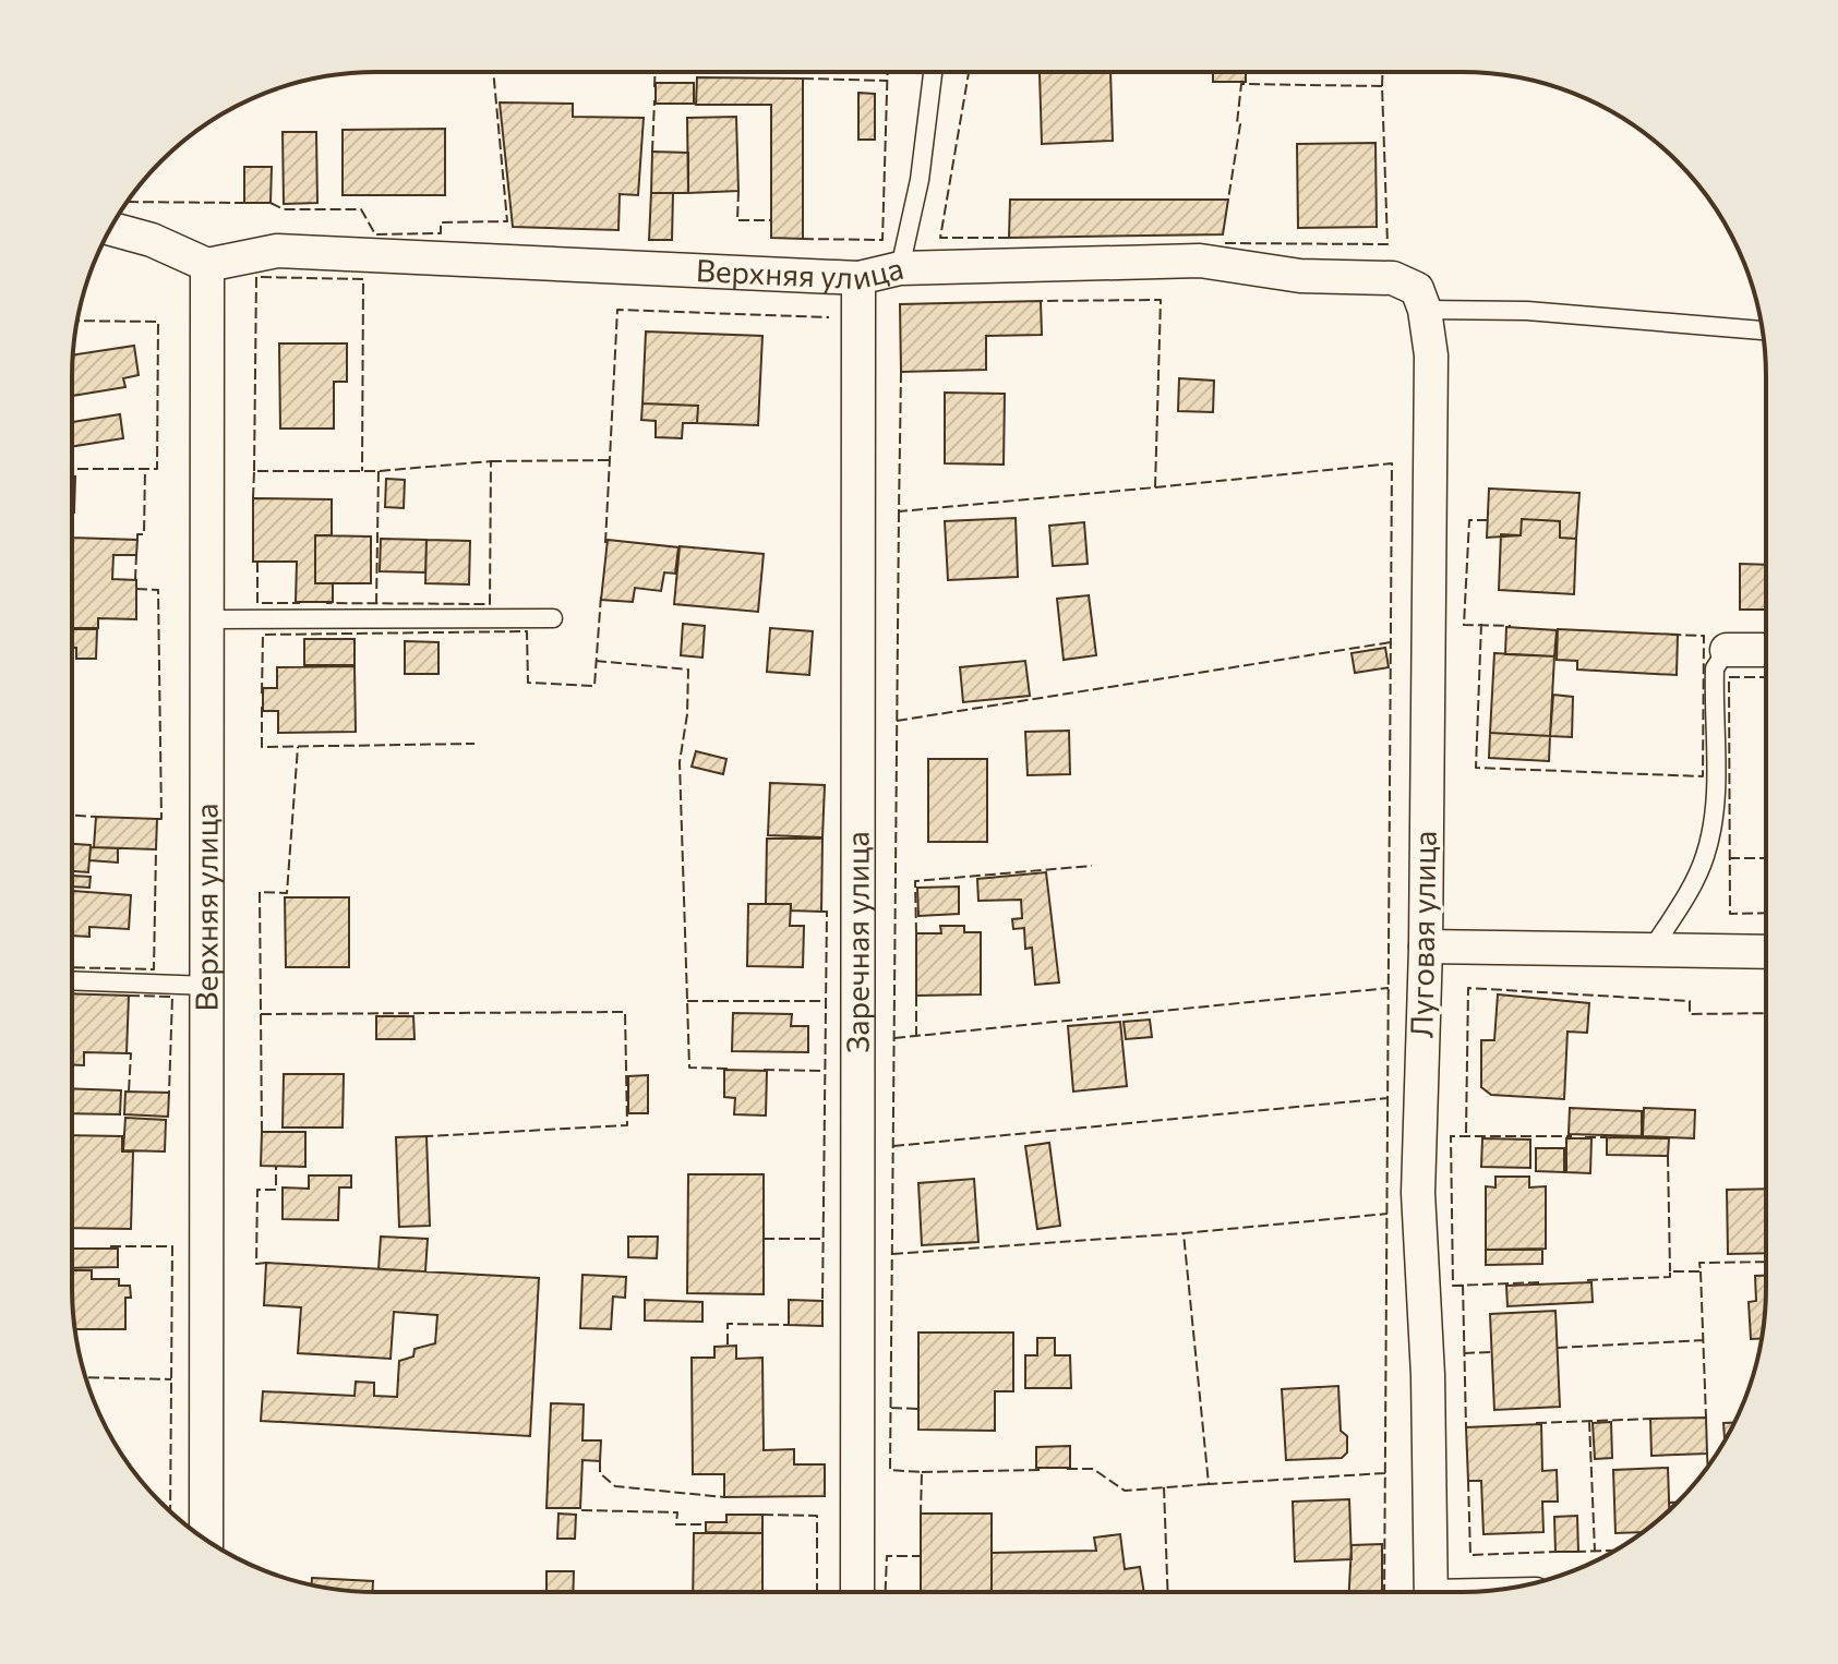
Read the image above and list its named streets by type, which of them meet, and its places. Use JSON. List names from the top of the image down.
{
  "streets": {
    "street": ["Верхняя улица", "Луговая улица", "Заречная улица"]
  },
  "crossings": [
    ["Верхняя улица", "Луговая улица"],
    ["Верхняя улица", "Заречная улица"]
  ]
}
